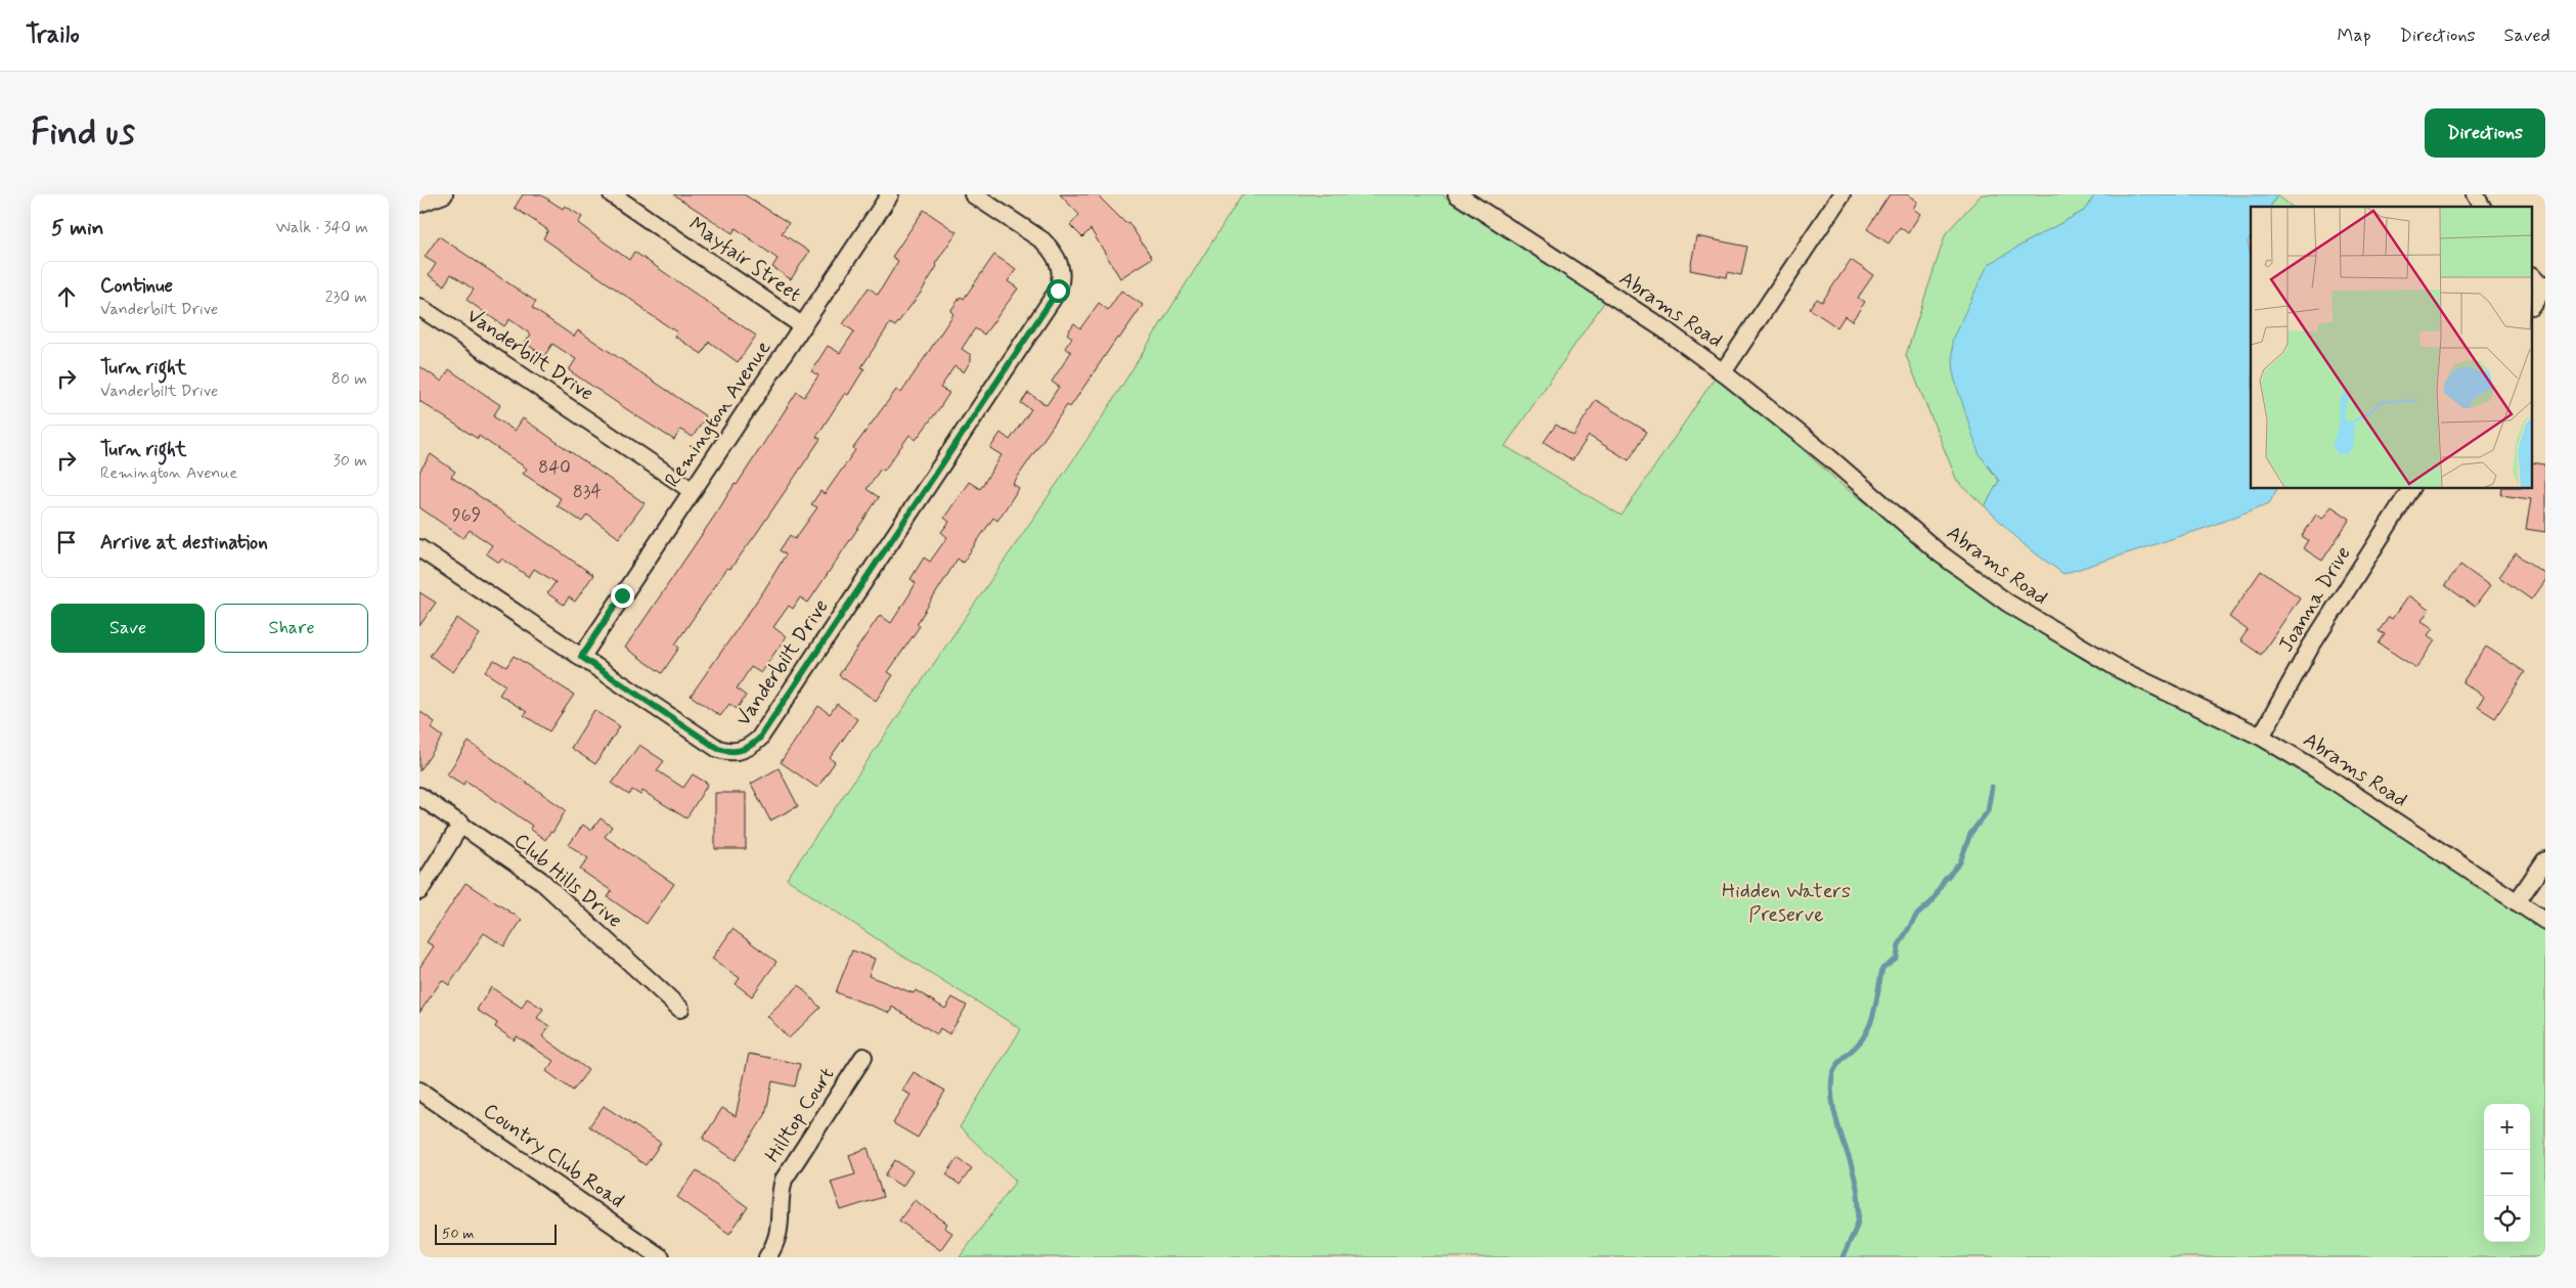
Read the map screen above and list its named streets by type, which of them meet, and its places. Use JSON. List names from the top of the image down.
{
  "streets": {
    "street": [
      "Mayfair Street",
      "Abrams Road",
      "Vanderbilt Drive",
      "Remington Avenue",
      "Joanna Drive",
      "Club Hills Drive",
      "Hilltop Court",
      "Country Club Road"
    ]
  },
  "crossings": [
    ["Mayfair Street", "Remington Avenue"],
    ["Abrams Road", "Joanna Drive"],
    ["Vanderbilt Drive", "Remington Avenue"]
  ],
  "parks": ["Hidden Waters Preserve"],
  "house_numbers": ["840", "834", "969"],
  "scale_bar": "50 m",
  "page": {
    "header": "Trailo",
    "nav": ["Map", "Directions", "Saved"],
    "buttons": [
      "Directions",
      ["Save", "Share"]
    ],
    "title": "Find us",
    "heading": ["5 min", "Walk · 340 m"],
    "list": [
      ["Continue", "Vanderbilt Drive", "230 m"],
      ["Turn right", "Vanderbilt Drive", "80 m"],
      ["Turn right", "Remington Avenue", "30 m"],
      "Arrive at destination"
    ],
    "map_buttons": ["+", "−"],
    "scale": "50 m"
  }
}
